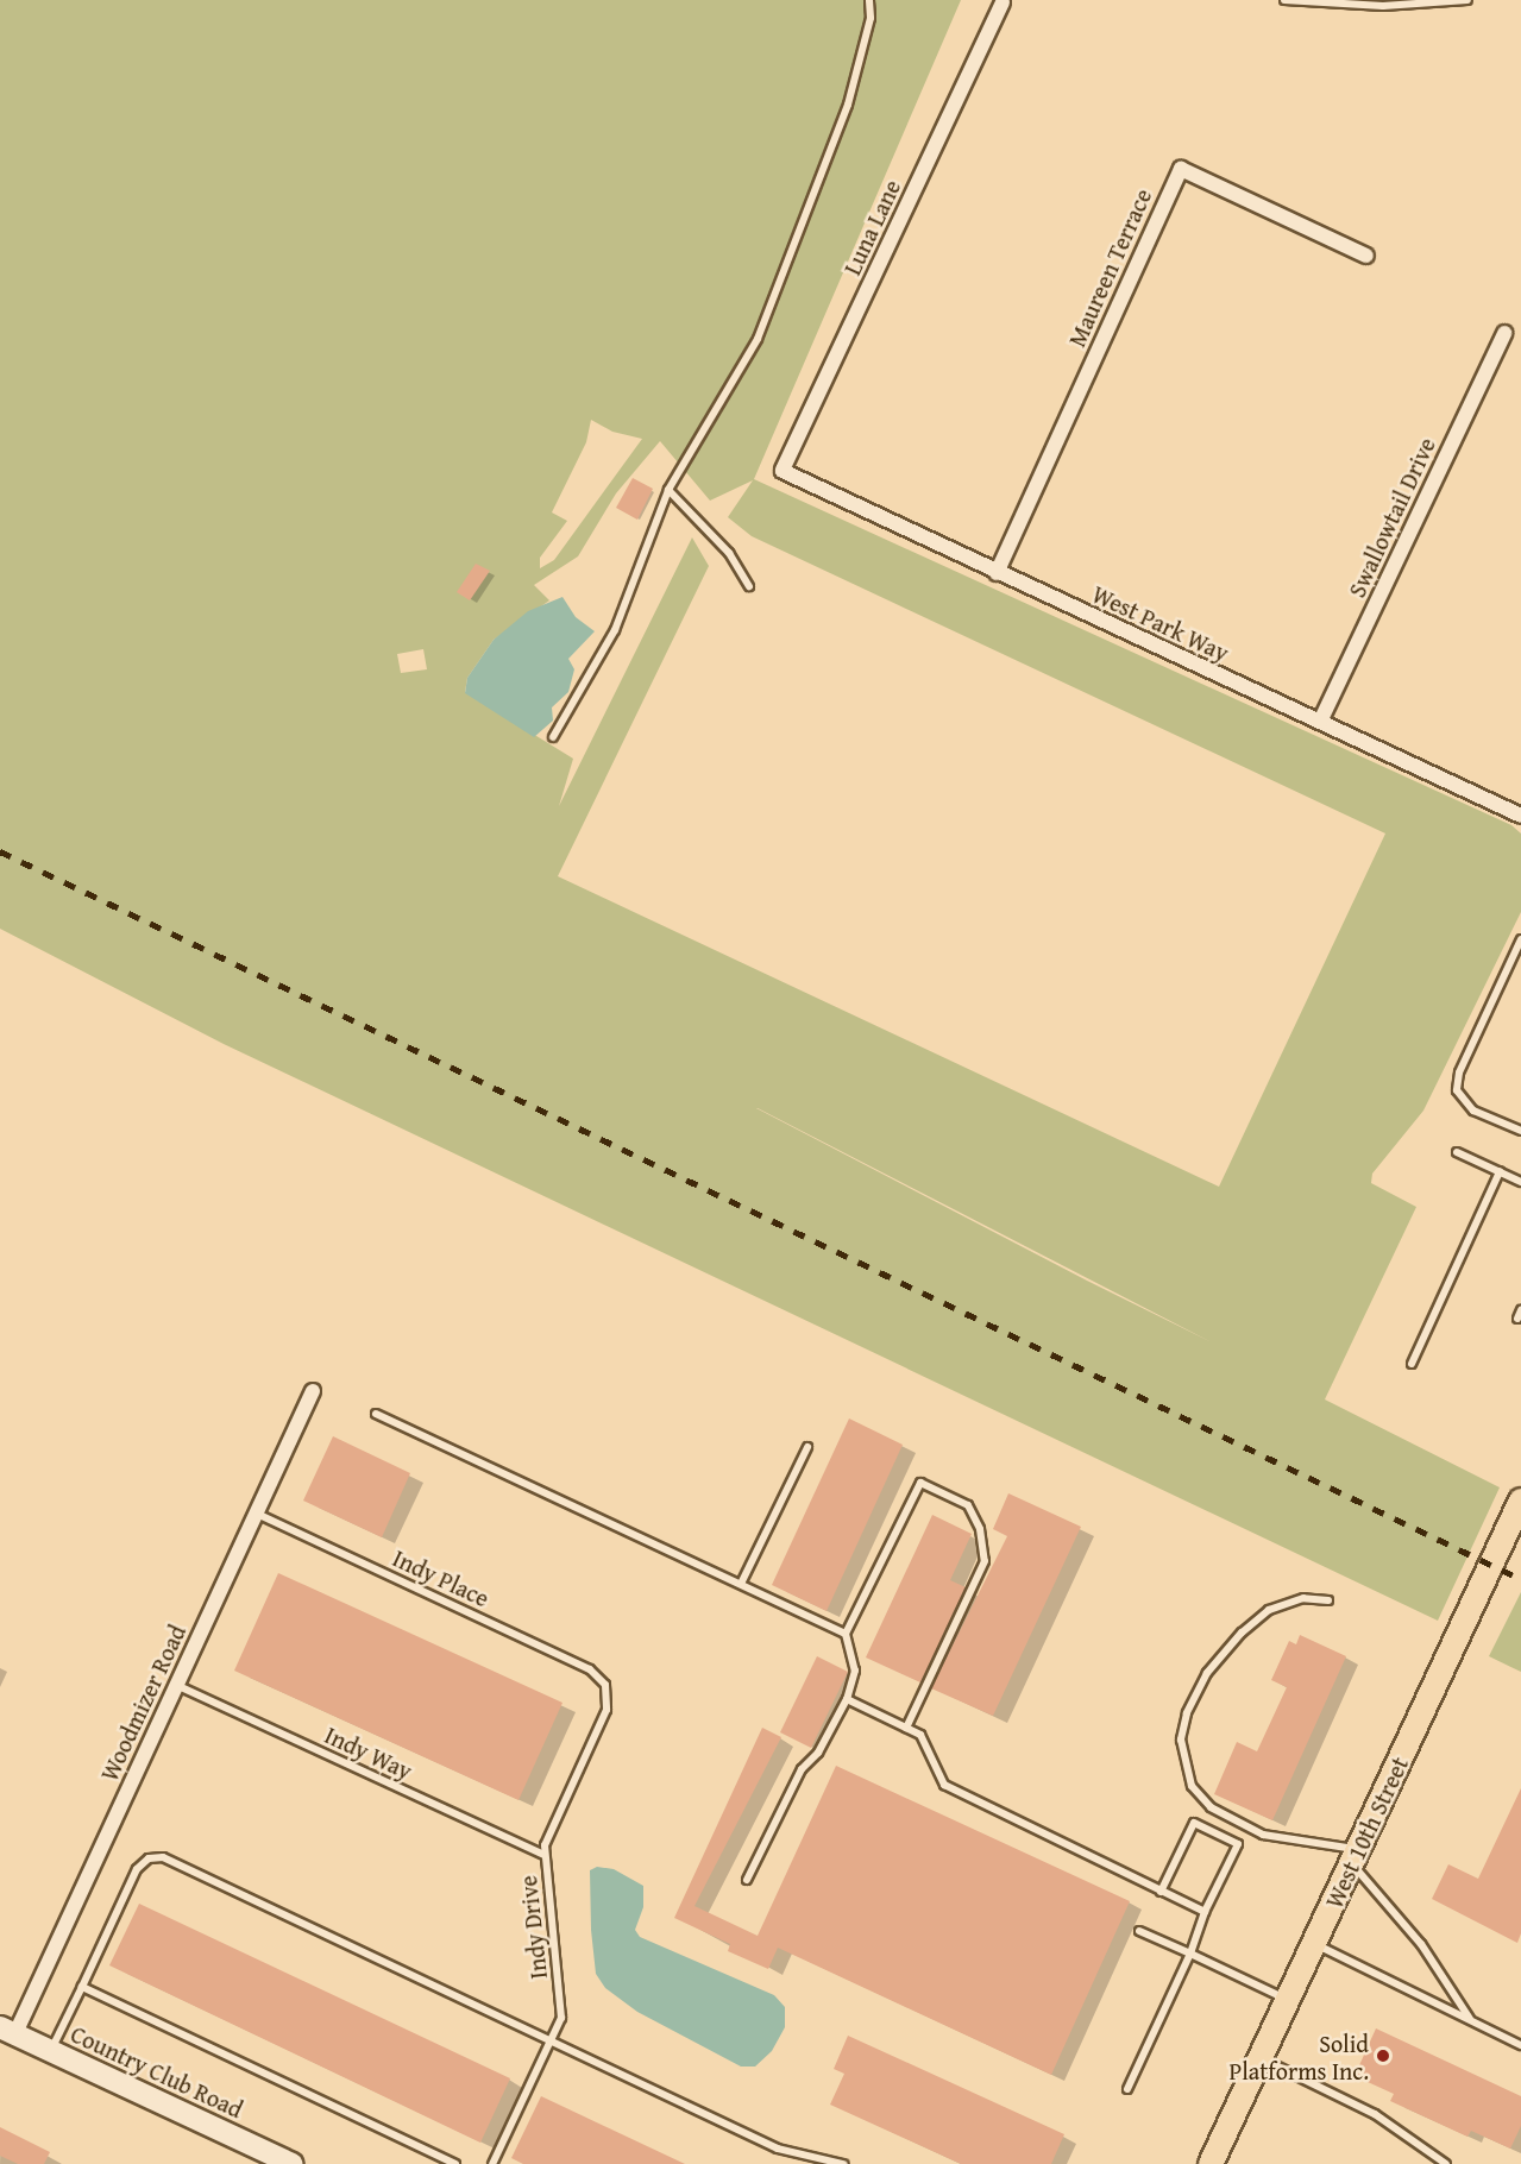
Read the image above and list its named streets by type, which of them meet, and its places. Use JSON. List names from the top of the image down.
{
  "streets": {
    "main road": ["West 10th Street", "Country Club Road"],
    "street": [
      "Luna Lane",
      "Maureen Terrace",
      "Swallowtail Drive",
      "West Park Way",
      "Woodmizer Road"
    ],
    "lane": ["Indy Place", "Indy Way", "Indy Drive"]
  },
  "crossings": [
    ["Luna Lane", "West Park Way"],
    ["Maureen Terrace", "West Park Way"],
    ["Swallowtail Drive", "West Park Way"],
    ["Indy Place", "Woodmizer Road"],
    ["Indy Place", "Indy Drive"],
    ["Woodmizer Road", "Indy Way"],
    ["Woodmizer Road", "Country Club Road"],
    ["Indy Way", "Indy Drive"]
  ],
  "places": ["Solid Platforms Inc."]
}
